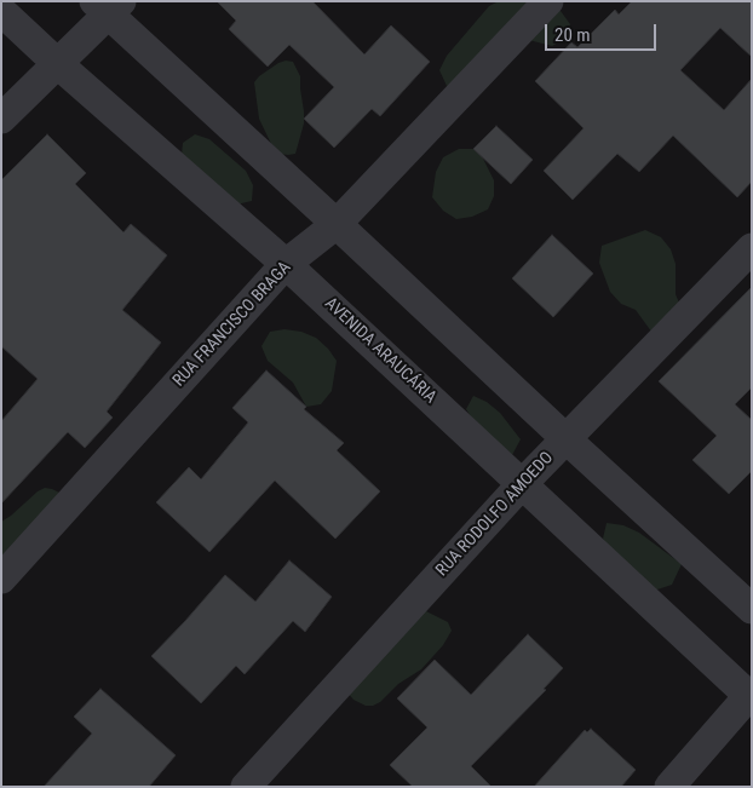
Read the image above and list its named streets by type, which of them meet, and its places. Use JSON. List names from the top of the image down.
{
  "streets": {
    "street": ["RUA FRANCISCO BRAGA", "AVENIDA ARAUCÁRIA", "RUA RODOLFO AMOEDO"]
  },
  "crossings": [
    ["RUA FRANCISCO BRAGA", "AVENIDA ARAUCÁRIA"],
    ["AVENIDA ARAUCÁRIA", "RUA RODOLFO AMOEDO"]
  ],
  "scale_bar": "20 m"
}
